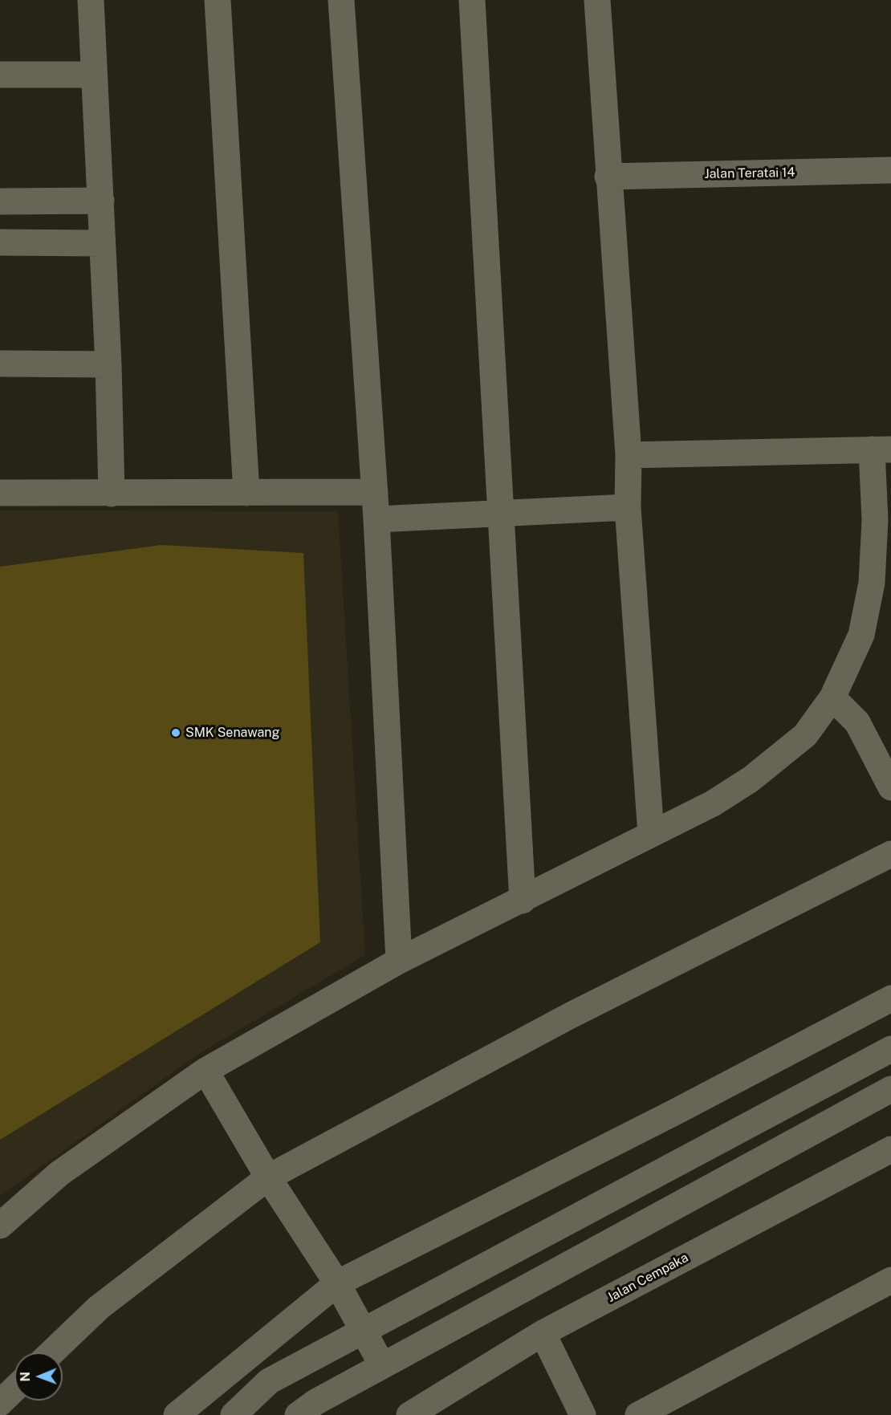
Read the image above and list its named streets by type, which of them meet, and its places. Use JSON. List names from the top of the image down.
{
  "streets": {
    "street": ["Jalan Teratai 14", "Jalan Cempaka"]
  },
  "places": ["SMK Senawang"],
  "north": "left"
}
